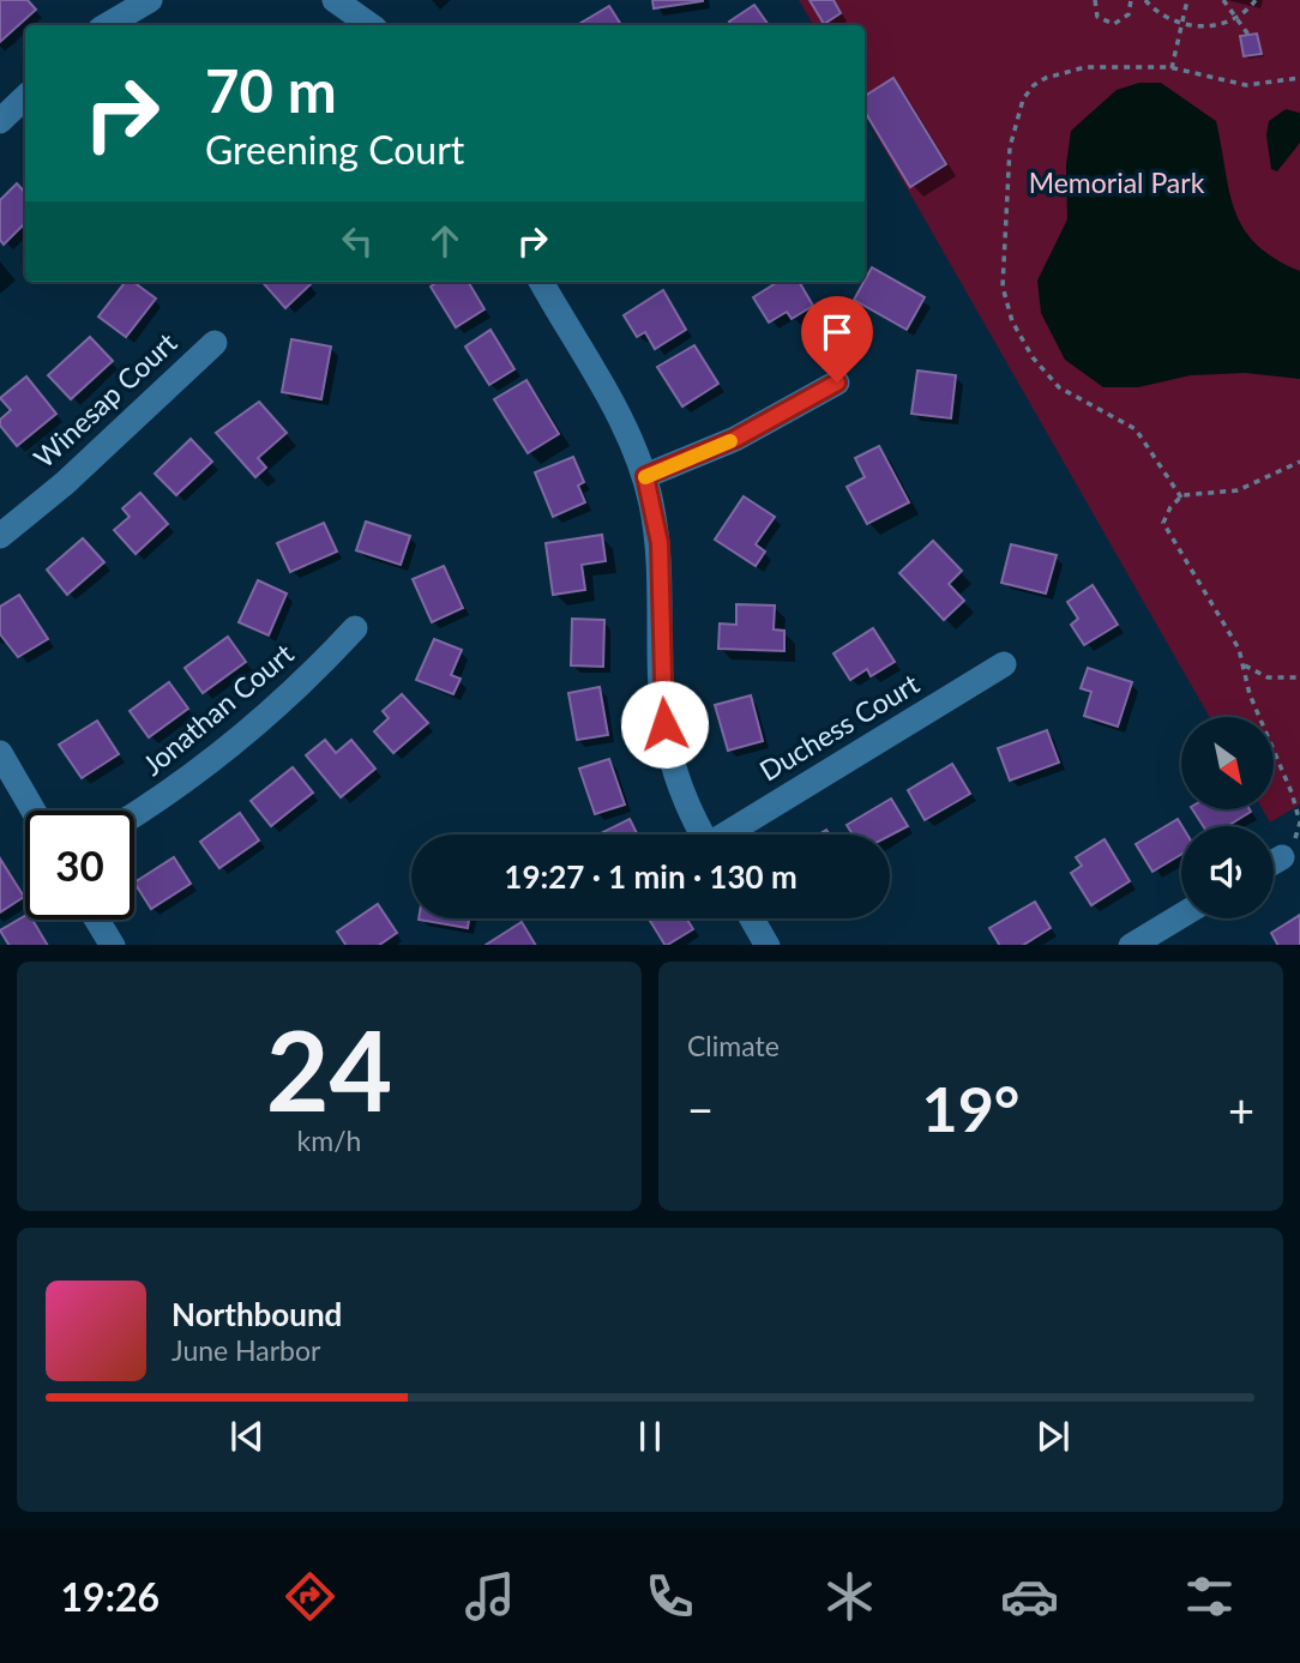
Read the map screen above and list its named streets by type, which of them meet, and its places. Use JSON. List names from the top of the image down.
{
  "streets": {
    "street": ["Winesap Court", "Jonathan Court", "Duchess Court"]
  },
  "parks": ["Memorial Park"],
  "north": "bottom right",
  "page": {
    "turn": ["70 m", "Greening Court"],
    "limit": "30",
    "trip": "19:27 · 1 min · 130 m",
    "tile": [
      ["24", "km/h"],
      "Climate"
    ],
    "heat": ["−", "19°", "+"],
    "song": ["Northbound", "June Harbor"],
    "tabs": "19:26"
  }
}
